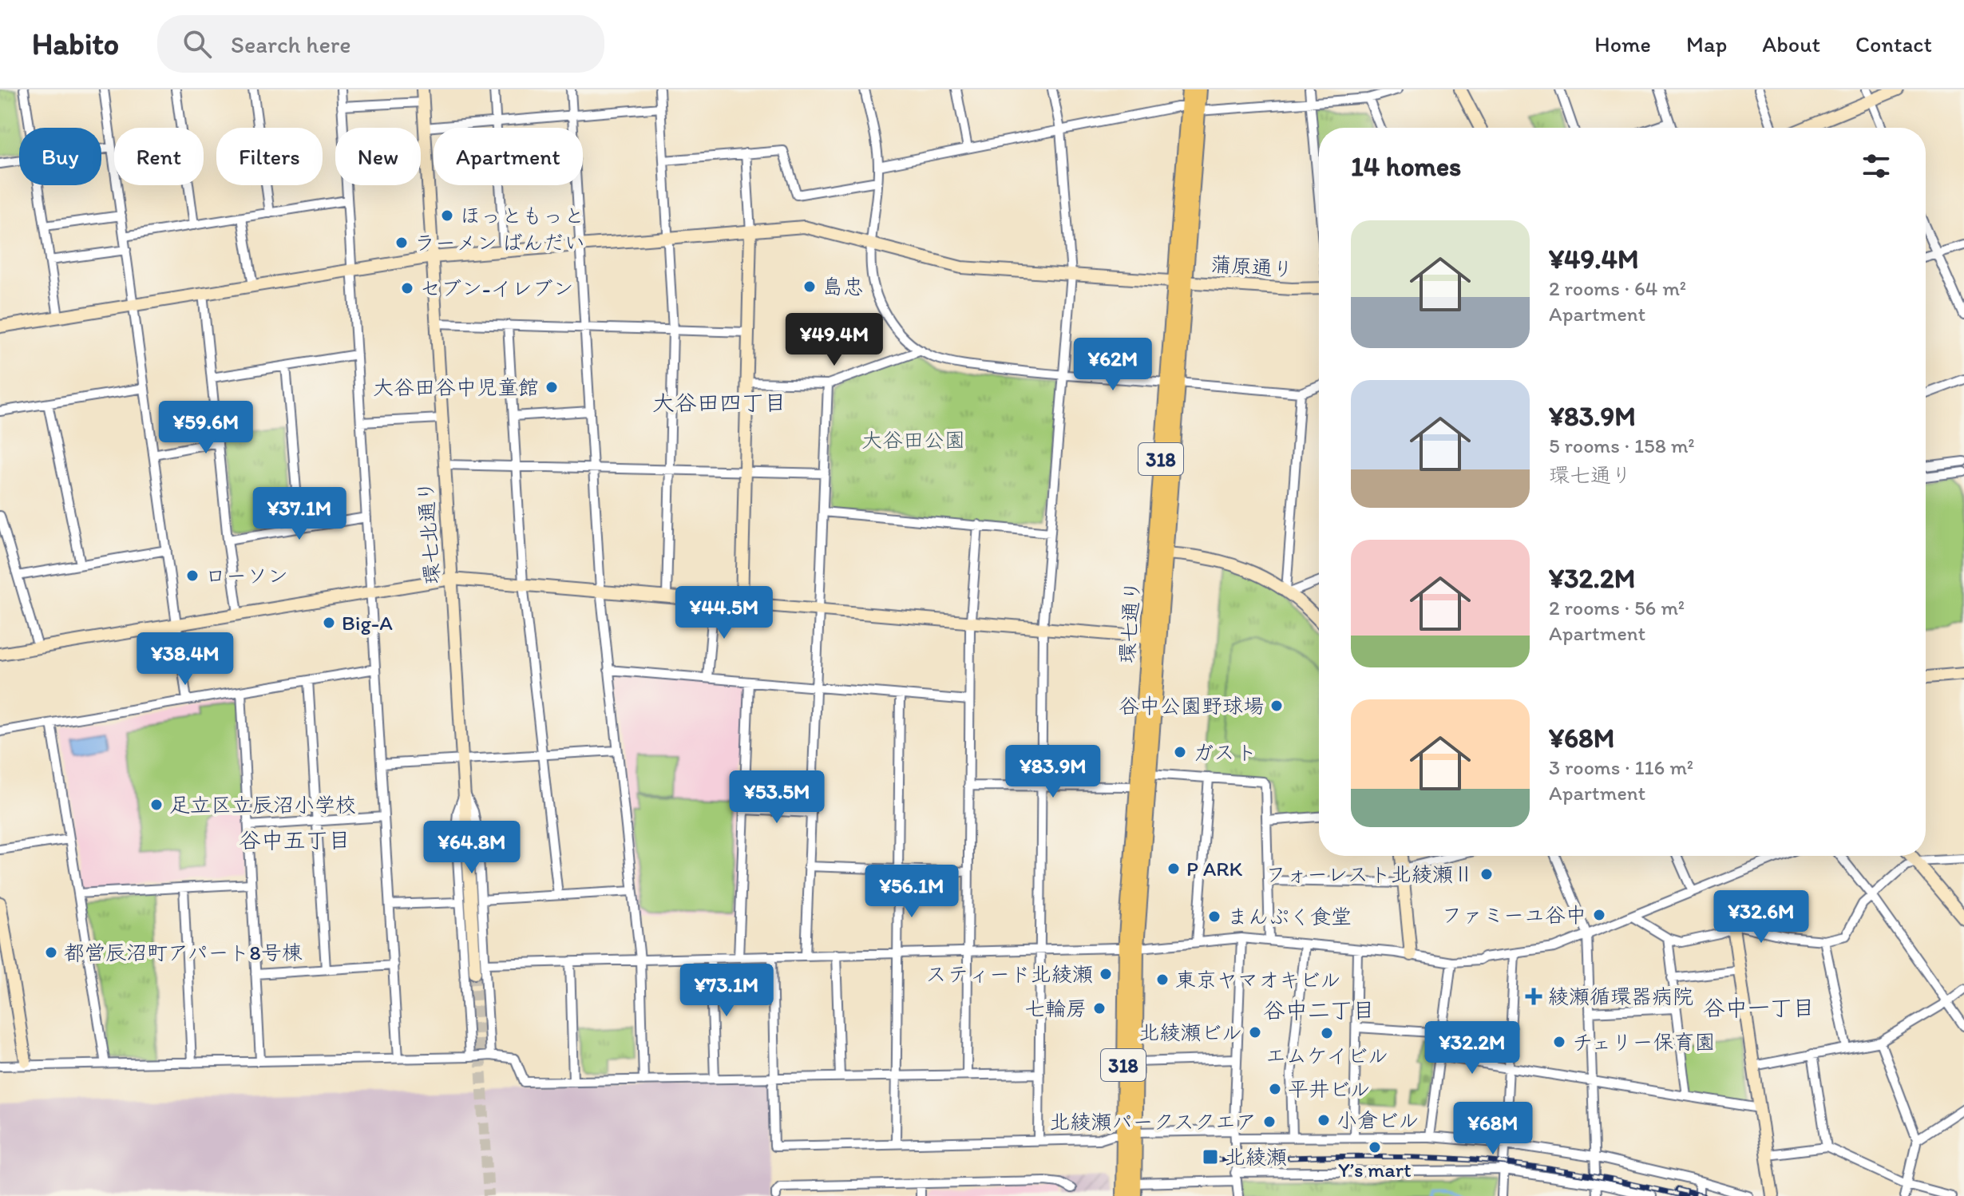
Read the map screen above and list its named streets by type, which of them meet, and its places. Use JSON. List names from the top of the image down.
{
  "streets": {
    "main road": ["318", "環七通り"],
    "street": ["蒲原通り", "環七北通り"]
  },
  "crossings": [
    ["蒲原通り", "環七北通り"],
    ["蒲原通り", "環七通り"]
  ],
  "districts": [
    "大谷田四丁目",
    "谷中五丁目",
    "谷中一丁目",
    "谷中二丁目"
  ],
  "parks": ["大谷田公園"],
  "places": {
    "other": [
      "ほっともっと",
      "ラーメン ばんだい",
      "島忠",
      "セブン-イレブン",
      "大谷田谷中児童館",
      "ローソン",
      "Big-A",
      "谷中公園野球場",
      "ガスト",
      "足立区立辰沼小学校",
      "P ARK",
      "フォーレスト北綾瀬Ⅱ",
      "ファミーユ谷中",
      "まんぷく食堂",
      "都営辰沼町アパート8号棟",
      "スティード北綾瀬",
      "東京ヤマオキビル",
      "七輪房",
      "北綾瀬ビル",
      "エムケイビル",
      "チェリー保育園",
      "平井ビル",
      "小倉ビル",
      "北綾瀬パークスクエア",
      "Y’s mart"
    ],
    "health": ["綾瀬循環器病院"],
    "transit": ["北綾瀬"]
  },
  "page": {
    "header": "Habito",
    "search": "Search here",
    "nav": [
      "Home",
      "Map",
      "About",
      "Contact"
    ],
    "chip": [
      "Buy",
      "Rent",
      "Filters",
      "New",
      "Apartment"
    ],
    "heading": "14 homes",
    "list": [
      {
        "name": "¥49.4M",
        "note": "2 rooms · 64 m² · Apartment"
      },
      {
        "name": "¥83.9M",
        "note": "5 rooms · 158 m² · 環七通り"
      },
      {
        "name": "¥32.2M",
        "note": "2 rooms · 56 m² · Apartment"
      },
      {
        "name": "¥68M",
        "note": "3 rooms · 116 m² · Apartment"
      }
    ],
    "price": [
      "¥49.4M",
      "¥62M",
      "¥59.6M",
      "¥37.1M",
      "¥44.5M",
      "¥38.4M",
      "¥83.9M",
      "¥53.5M",
      "¥64.8M",
      "¥56.1M",
      "¥32.6M",
      "¥73.1M",
      "¥32.2M",
      "¥68M"
    ]
  }
}
